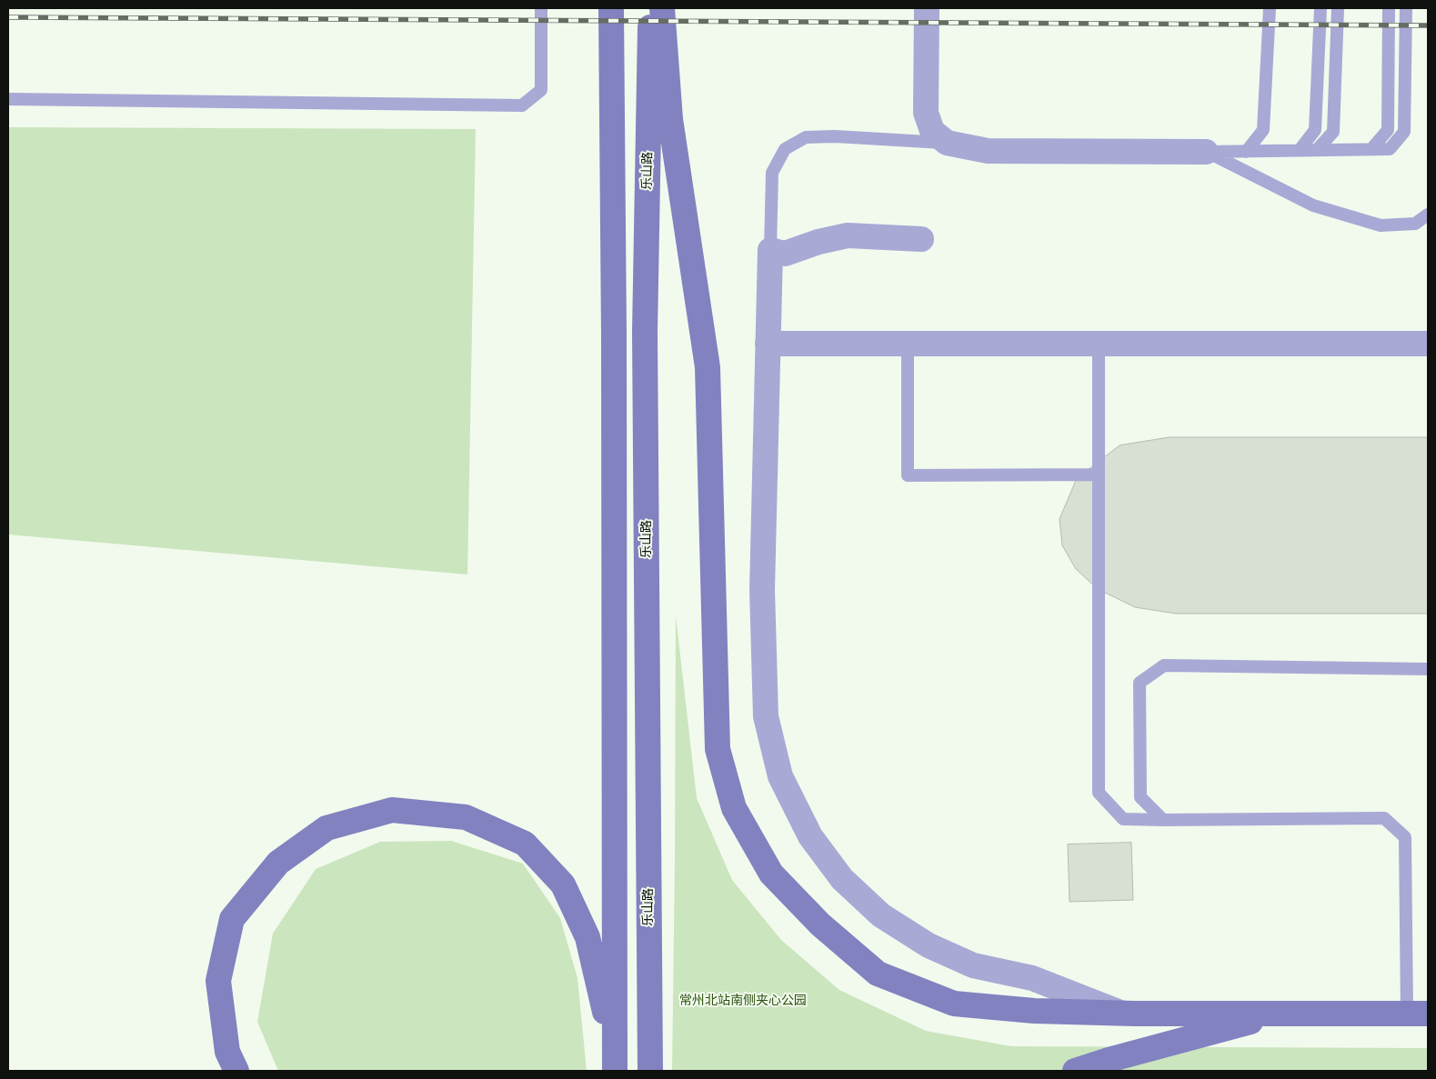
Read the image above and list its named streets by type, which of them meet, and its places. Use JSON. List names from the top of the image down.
{
  "streets": {
    "main road": ["乐山路"]
  },
  "parks": ["常州北站南侧夹心公园"]
}
